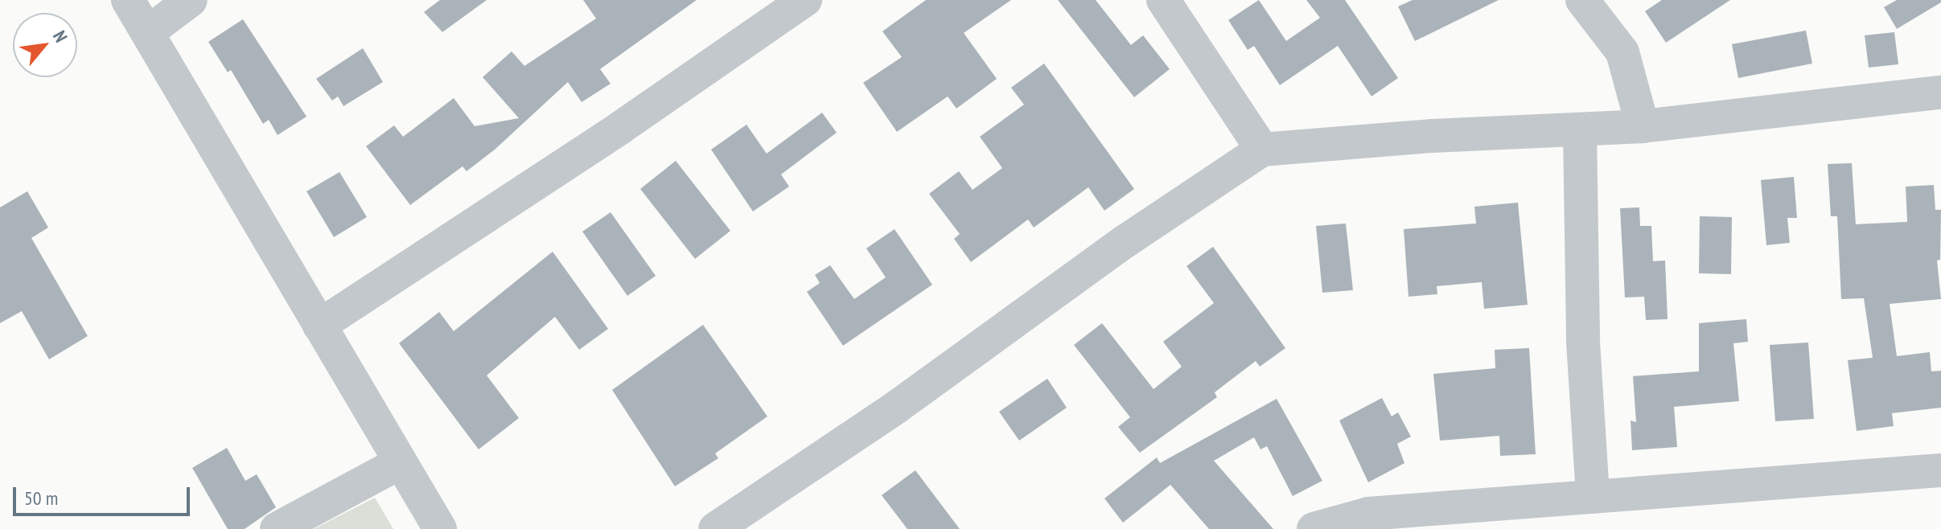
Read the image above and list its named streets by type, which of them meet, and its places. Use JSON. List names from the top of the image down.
{
  "scale_bar": "50 m",
  "north": "top right"
}
